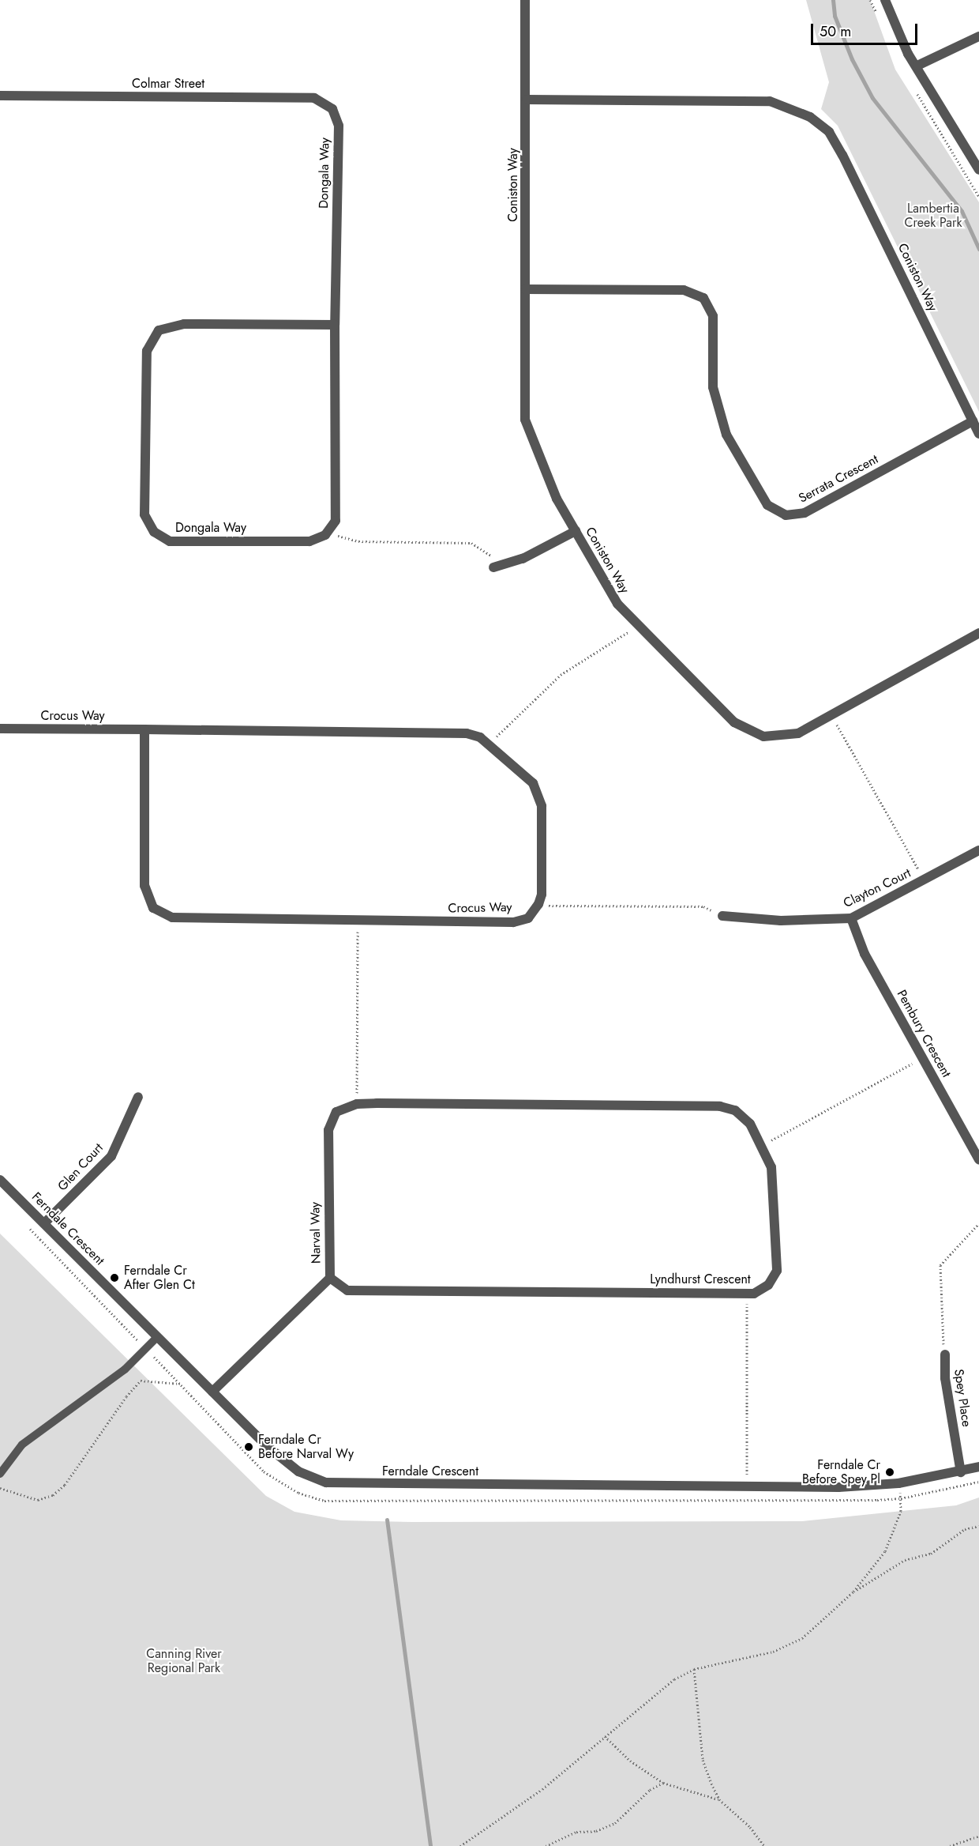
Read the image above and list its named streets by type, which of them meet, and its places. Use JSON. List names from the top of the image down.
{
  "streets": {
    "street": [
      "Colmar Street",
      "Dongala Way",
      "Coniston Way",
      "Serrata Crescent",
      "Crocus Way",
      "Clayton Court",
      "Pembury Crescent",
      "Glen Court",
      "Ferndale Crescent",
      "Narval Way",
      "Lyndhurst Crescent",
      "Spey Place"
    ]
  },
  "crossings": [
    ["Colmar Street", "Dongala Way"],
    ["Coniston Way", "Serrata Crescent"],
    ["Clayton Court", "Pembury Crescent"],
    ["Glen Court", "Ferndale Crescent"],
    ["Ferndale Crescent", "Narval Way"],
    ["Ferndale Crescent", "Spey Place"],
    ["Narval Way", "Lyndhurst Crescent"]
  ],
  "parks": ["Lambertia Creek Park", "Canning River Regional Park"],
  "places": ["Ferndale Cr After Glen Ct", "Ferndale Cr Before Narval Wy", "Ferndale Cr Before Spey Pl"],
  "scale_bar": "50 m"
}
